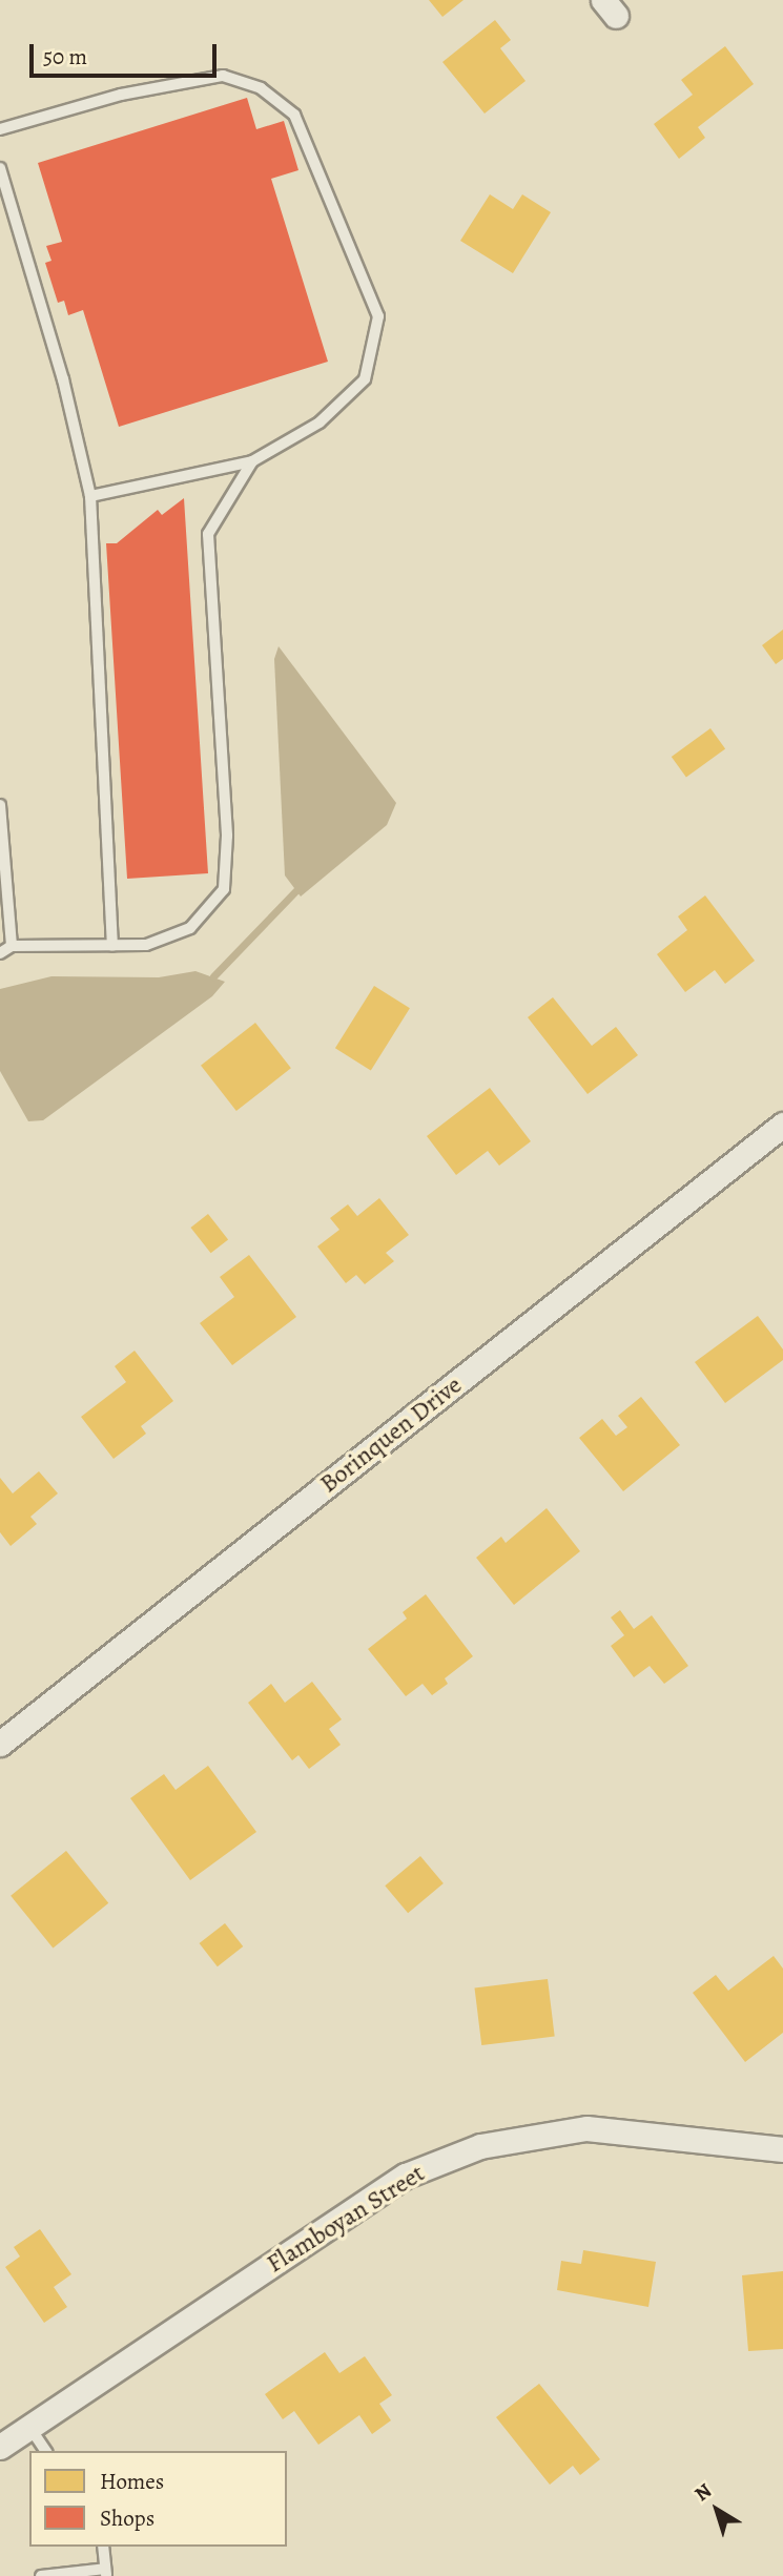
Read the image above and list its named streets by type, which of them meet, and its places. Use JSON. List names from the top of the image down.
{
  "streets": {
    "street": ["Borinquen Drive", "Flamboyan Street"]
  },
  "legend": ["Homes", "Shops"],
  "scale_bar": "50 m",
  "north": "top left"
}
